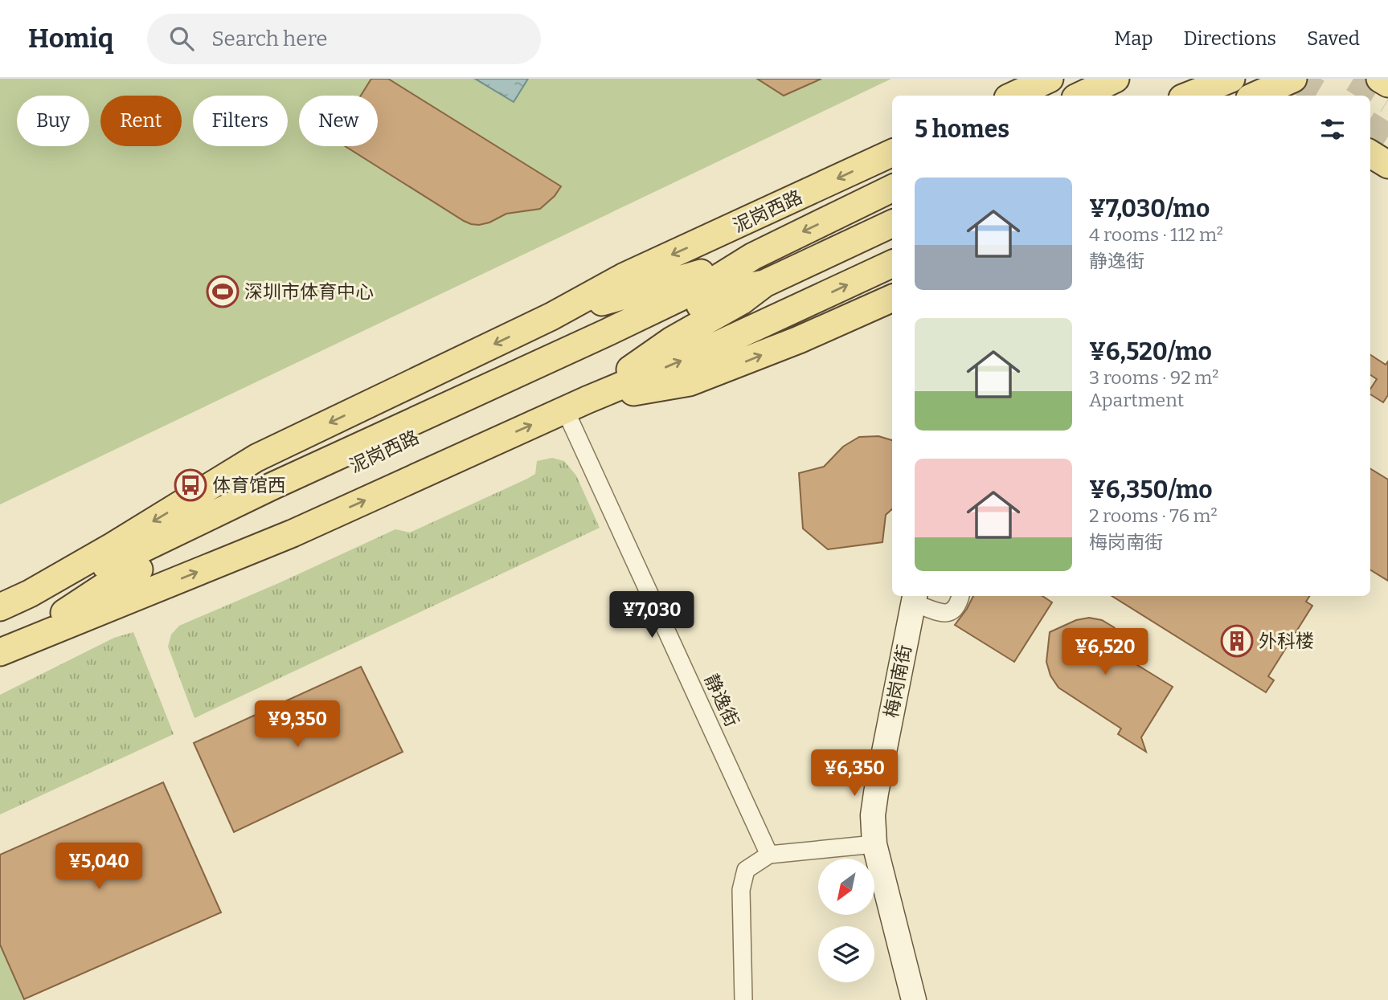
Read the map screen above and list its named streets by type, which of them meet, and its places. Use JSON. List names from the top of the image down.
{
  "streets": {
    "main road": ["泥岗西路"],
    "street": ["梅岗南街", "静逸街"]
  },
  "crossings": [
    ["泥岗西路", "静逸街"]
  ],
  "places": {
    "sports": ["深圳市体育中心"],
    "bus stop": ["体育馆西"],
    "building": ["外科楼"]
  },
  "north": "bottom left",
  "page": {
    "header": "Homiq",
    "search": "Search here",
    "nav": ["Map", "Directions", "Saved"],
    "chip": [
      "Buy",
      "Rent",
      "Filters",
      "New"
    ],
    "heading": "5 homes",
    "list": [
      {
        "name": "¥7,030/mo",
        "note": "4 rooms · 112 m² · 静逸街"
      },
      {
        "name": "¥6,520/mo",
        "note": "3 rooms · 92 m² · Apartment"
      },
      {
        "name": "¥6,350/mo",
        "note": "2 rooms · 76 m² · 梅岗南街"
      }
    ],
    "price": [
      "¥7,030",
      "¥6,520",
      "¥9,350",
      "¥6,350",
      "¥5,040"
    ]
  }
}
